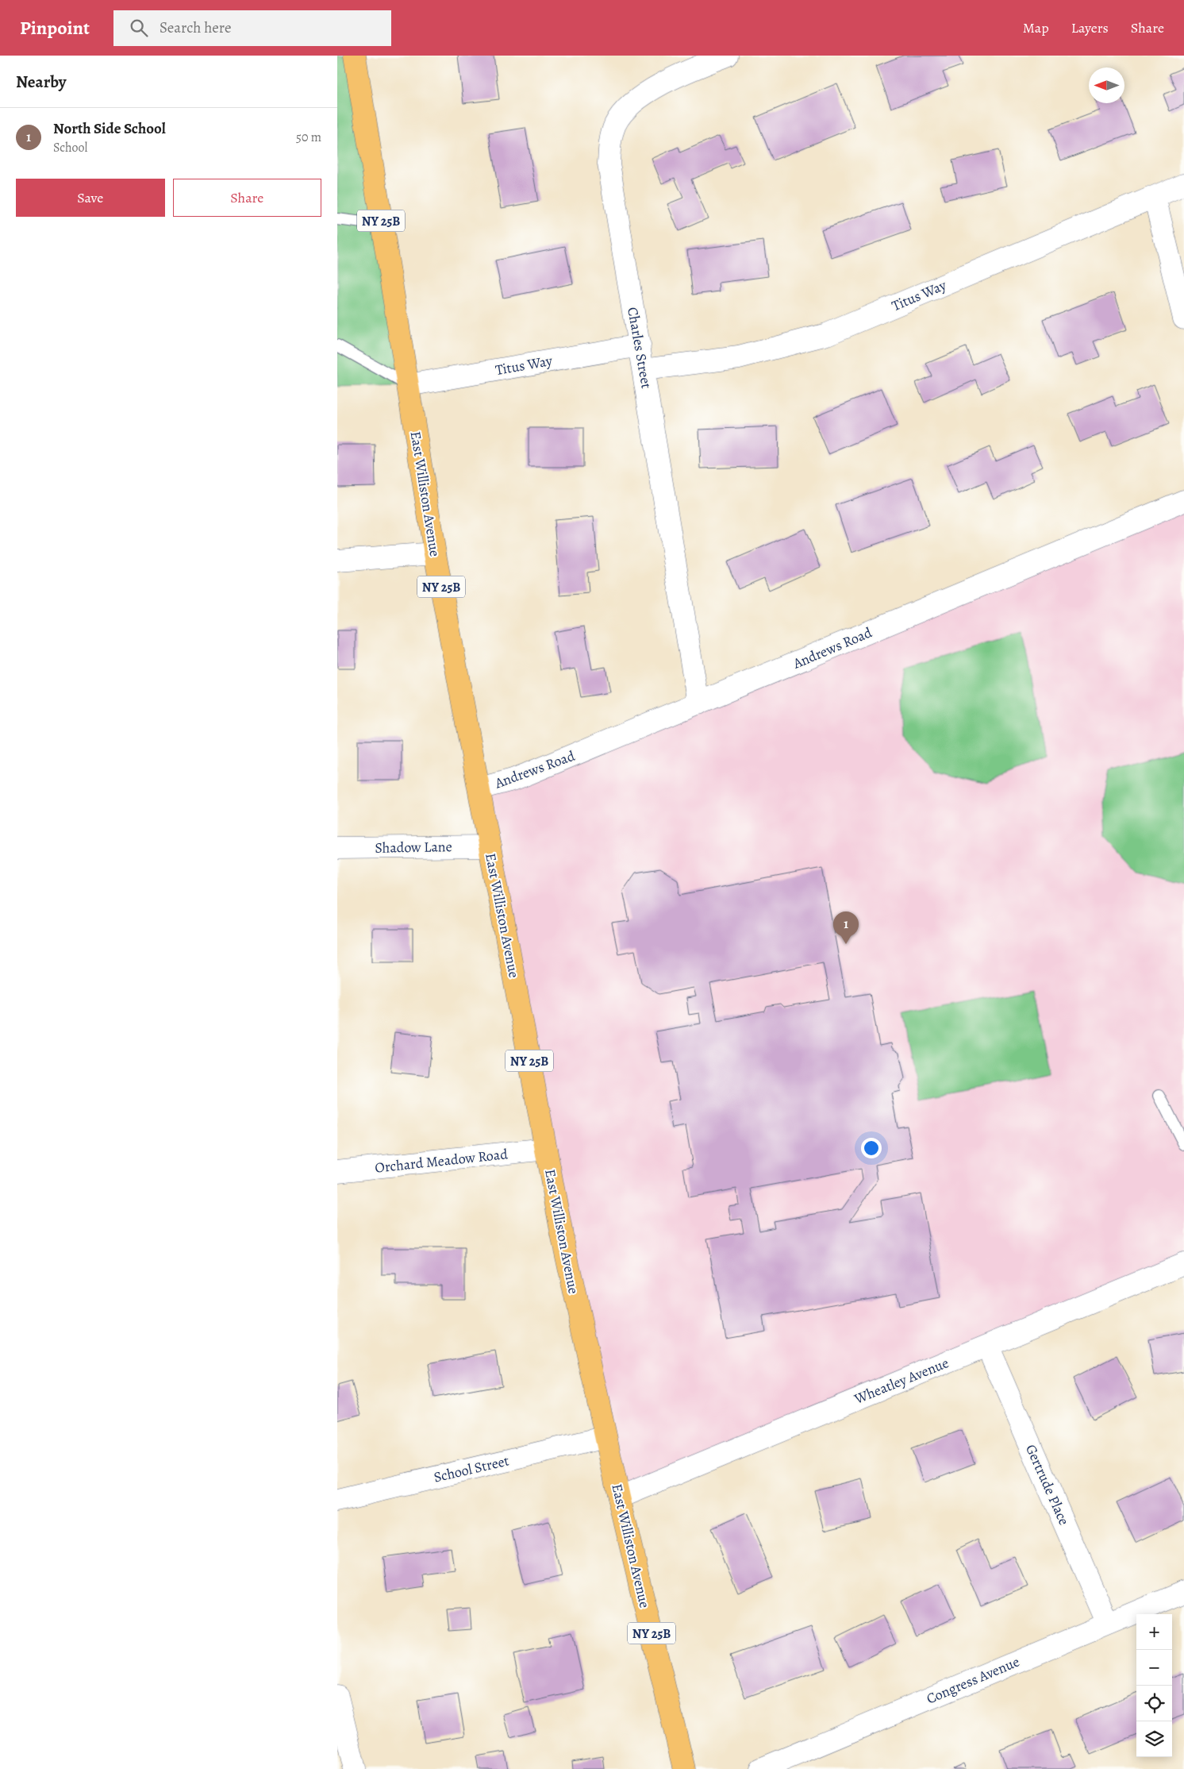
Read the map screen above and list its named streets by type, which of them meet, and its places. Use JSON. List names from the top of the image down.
{
  "streets": {
    "main road": ["NY 25B", "East Williston Avenue"],
    "street": [
      "Titus Way",
      "Charles Street",
      "Andrews Road",
      "Shadow Lane",
      "Orchard Meadow Road",
      "Wheatley Avenue",
      "School Street",
      "Gertrude Place",
      "Congress Avenue"
    ]
  },
  "crossings": [
    ["Titus Way", "Charles Street"],
    ["Titus Way", "East Williston Avenue"],
    ["Charles Street", "Andrews Road"],
    ["East Williston Avenue", "Andrews Road"],
    ["East Williston Avenue", "Shadow Lane"],
    ["East Williston Avenue", "Orchard Meadow Road"],
    ["East Williston Avenue", "Wheatley Avenue"],
    ["East Williston Avenue", "School Street"],
    ["Wheatley Avenue", "Gertrude Place"],
    ["Gertrude Place", "Congress Avenue"]
  ],
  "north": "left",
  "page": {
    "header": "Pinpoint",
    "search": "Search here",
    "nav": ["Map", "Layers", "Share"],
    "heading": "Nearby",
    "list": [
      {
        "mark": "1",
        "name": "North Side School",
        "note": "School",
        "value": "50 m"
      }
    ],
    "buttons": ["Save", "Share"],
    "pins": "1",
    "map_buttons": ["+", "−"]
  }
}
